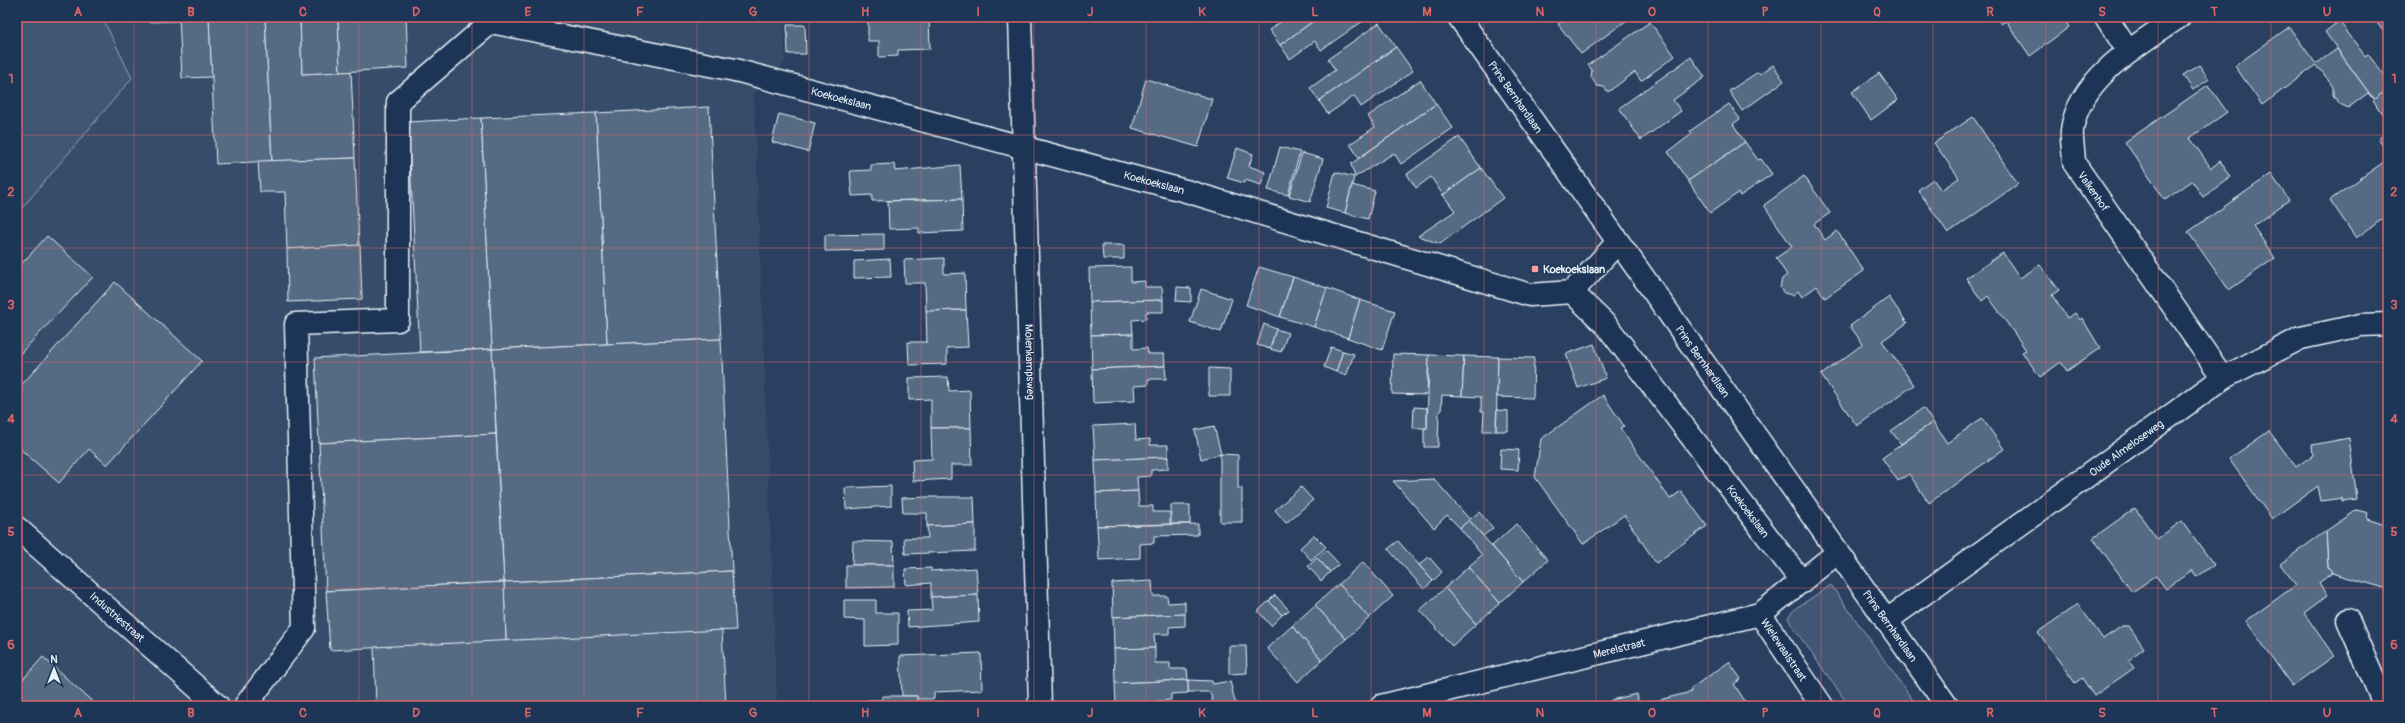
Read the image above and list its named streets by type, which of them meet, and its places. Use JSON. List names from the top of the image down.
{
  "streets": {
    "street": [
      "Prins Bernhardlaan",
      "Koekoekslaan",
      "Valkenhof",
      "Molenkampsweg",
      "Oude Almeloseweg",
      "Industriestraat",
      "Merelstraat",
      "Wielewaalstraat"
    ]
  },
  "crossings": [
    ["Prins Bernhardlaan", "Oude Almeloseweg"],
    ["Prins Bernhardlaan", "Merelstraat"],
    ["Koekoekslaan", "Molenkampsweg"],
    ["Koekoekslaan", "Merelstraat"],
    ["Valkenhof", "Oude Almeloseweg"],
    ["Merelstraat", "Wielewaalstraat"]
  ],
  "places": {
    "transit": ["Koekoekslaan"]
  },
  "north": "top",
  "grid": {
    "columns": [
      "A",
      "B",
      "C",
      "D",
      "E",
      "F",
      "G",
      "H",
      "I",
      "J",
      "K",
      "L",
      "M",
      "N",
      "O",
      "P",
      "Q",
      "R",
      "S",
      "T",
      "U"
    ],
    "rows": [
      "1",
      "2",
      "3",
      "4",
      "5",
      "6"
    ]
  }
}
